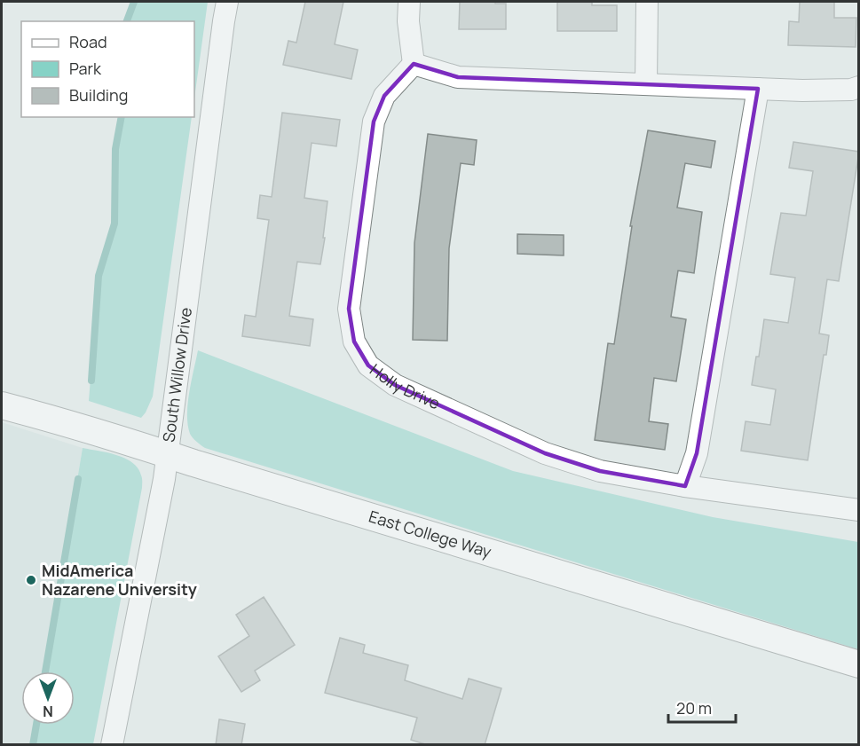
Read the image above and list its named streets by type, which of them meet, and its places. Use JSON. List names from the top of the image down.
{
  "streets": {
    "street": ["South Willow Drive", "Holly Drive", "East College Way"]
  },
  "crossings": [
    ["South Willow Drive", "East College Way"]
  ],
  "places": ["MidAmerica Nazarene University"],
  "legend": ["Road", "Park", "Building"],
  "scale_bar": "20 m",
  "north": "bottom"
}
